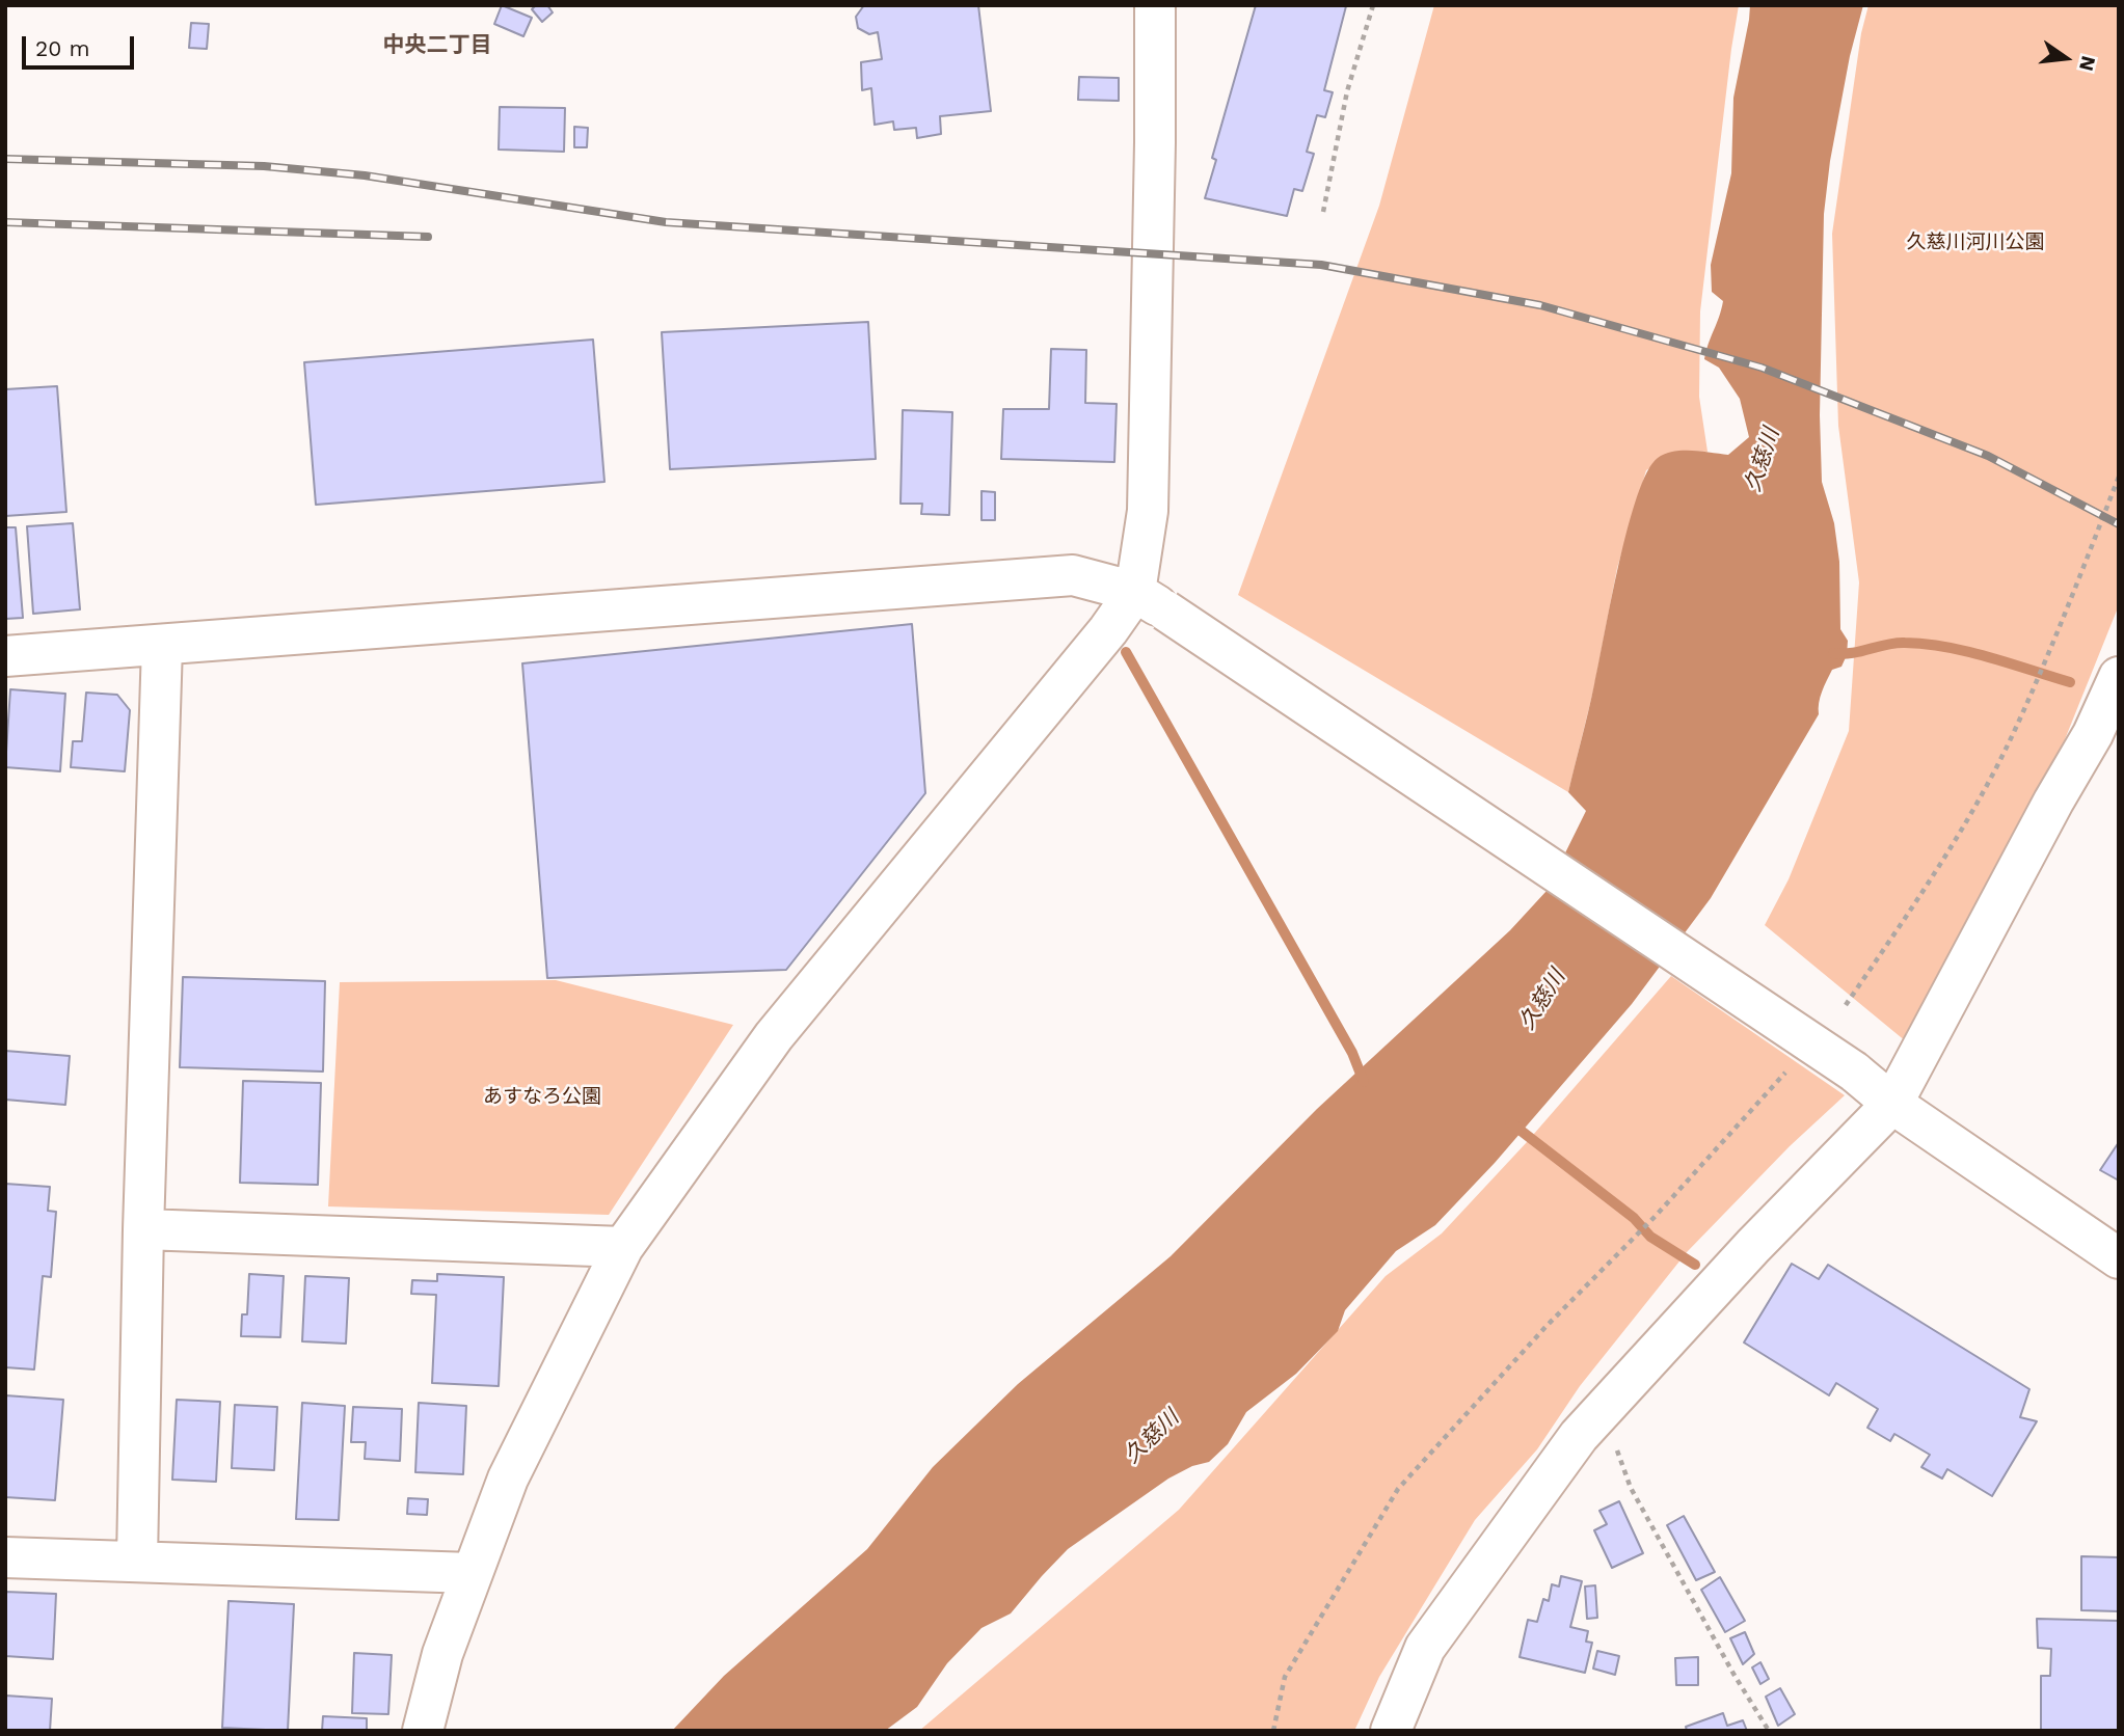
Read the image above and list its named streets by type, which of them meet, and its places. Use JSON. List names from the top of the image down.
{
  "districts": ["中央二丁目"],
  "water": ["久慈川"],
  "parks": ["久慈川河川公園", "あすなろ公園"],
  "scale_bar": "20 m",
  "north": "right"
}
